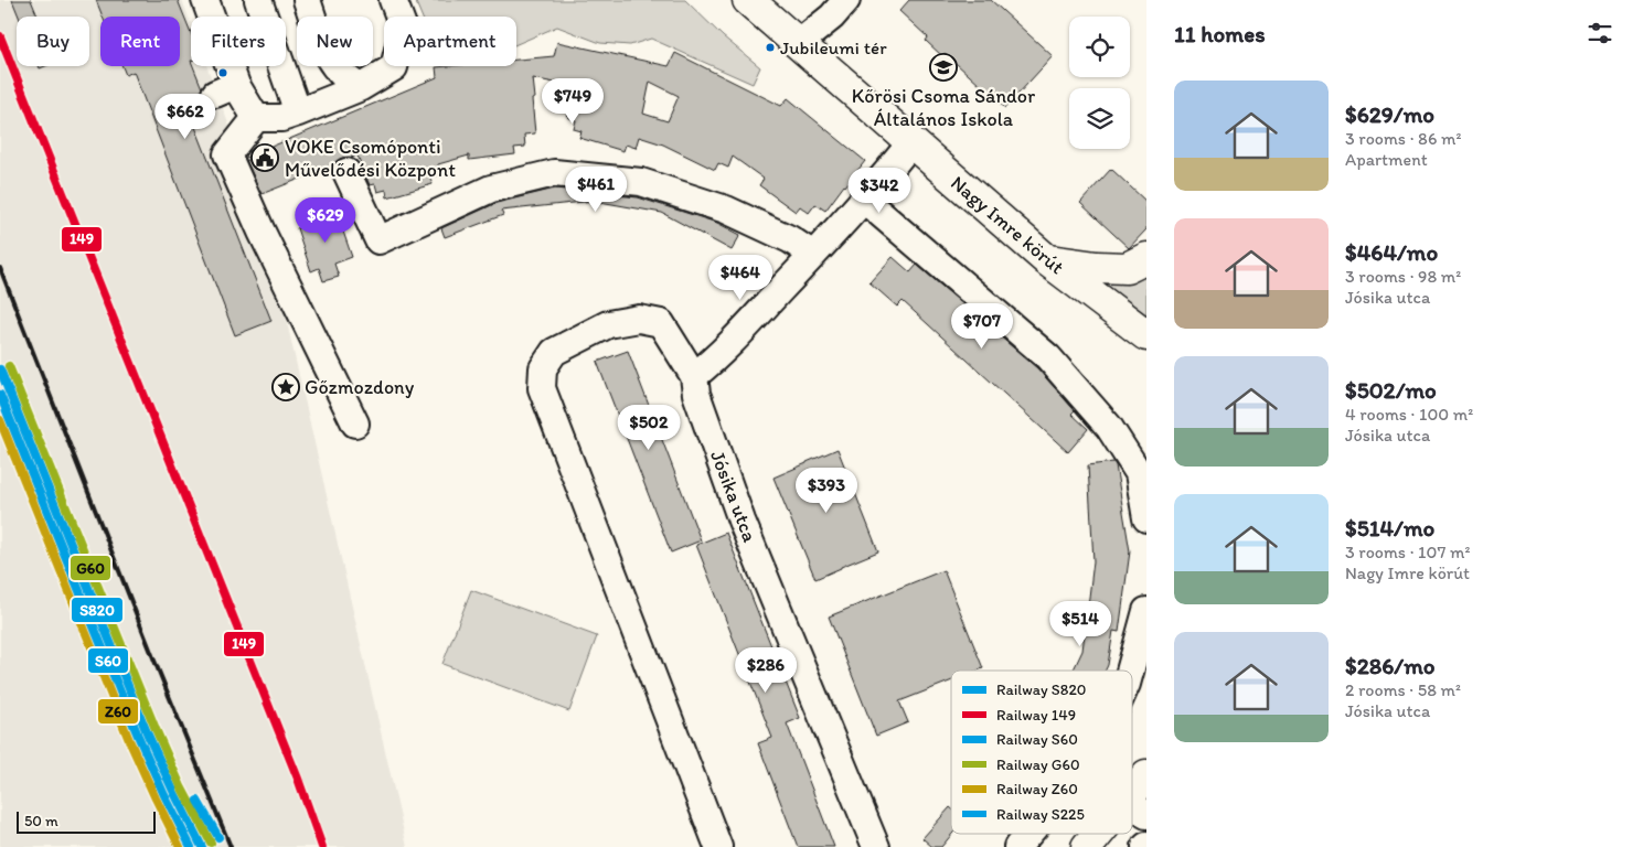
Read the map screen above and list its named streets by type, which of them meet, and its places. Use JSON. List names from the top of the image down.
{
  "streets": {
    "main road": ["Nagy Imre körút"],
    "street": ["Jósika utca"]
  },
  "places": {
    "other": ["Jubileumi tér"],
    "school or university": ["Kőrösi Csoma Sándor Általános Iskola"],
    "public building": ["VOKE Csomóponti Művelődési Központ"],
    "place": ["Gőzmozdony"]
  },
  "lines": [
    "rail line 149",
    "rail line G60",
    "rail line S820",
    "rail line S60",
    "rail line Z60",
    "rail line S225"
  ],
  "legend": [
    "Railway S820",
    "Railway 149",
    "Railway S60",
    "Railway G60",
    "Railway Z60",
    "Railway S225"
  ],
  "scale_bar": "50 m",
  "page": {
    "heading": "11 homes",
    "chip": [
      "Buy",
      "Rent",
      "Filters",
      "New",
      "Apartment"
    ],
    "list": [
      {
        "name": "$629/mo",
        "note": "3 rooms · 86 m² · Apartment"
      },
      {
        "name": "$464/mo",
        "note": "3 rooms · 98 m² · Jósika utca"
      },
      {
        "name": "$502/mo",
        "note": "4 rooms · 100 m² · Jósika utca"
      },
      {
        "name": "$514/mo",
        "note": "3 rooms · 107 m² · Nagy Imre körút"
      },
      {
        "name": "$286/mo",
        "note": "2 rooms · 58 m² · Jósika utca"
      }
    ],
    "price": [
      "$749",
      "$662",
      "$461",
      "$342",
      "$629",
      "$464",
      "$707",
      "$502",
      "$393",
      "$514",
      "$286"
    ],
    "scale": "50 m"
  }
}
